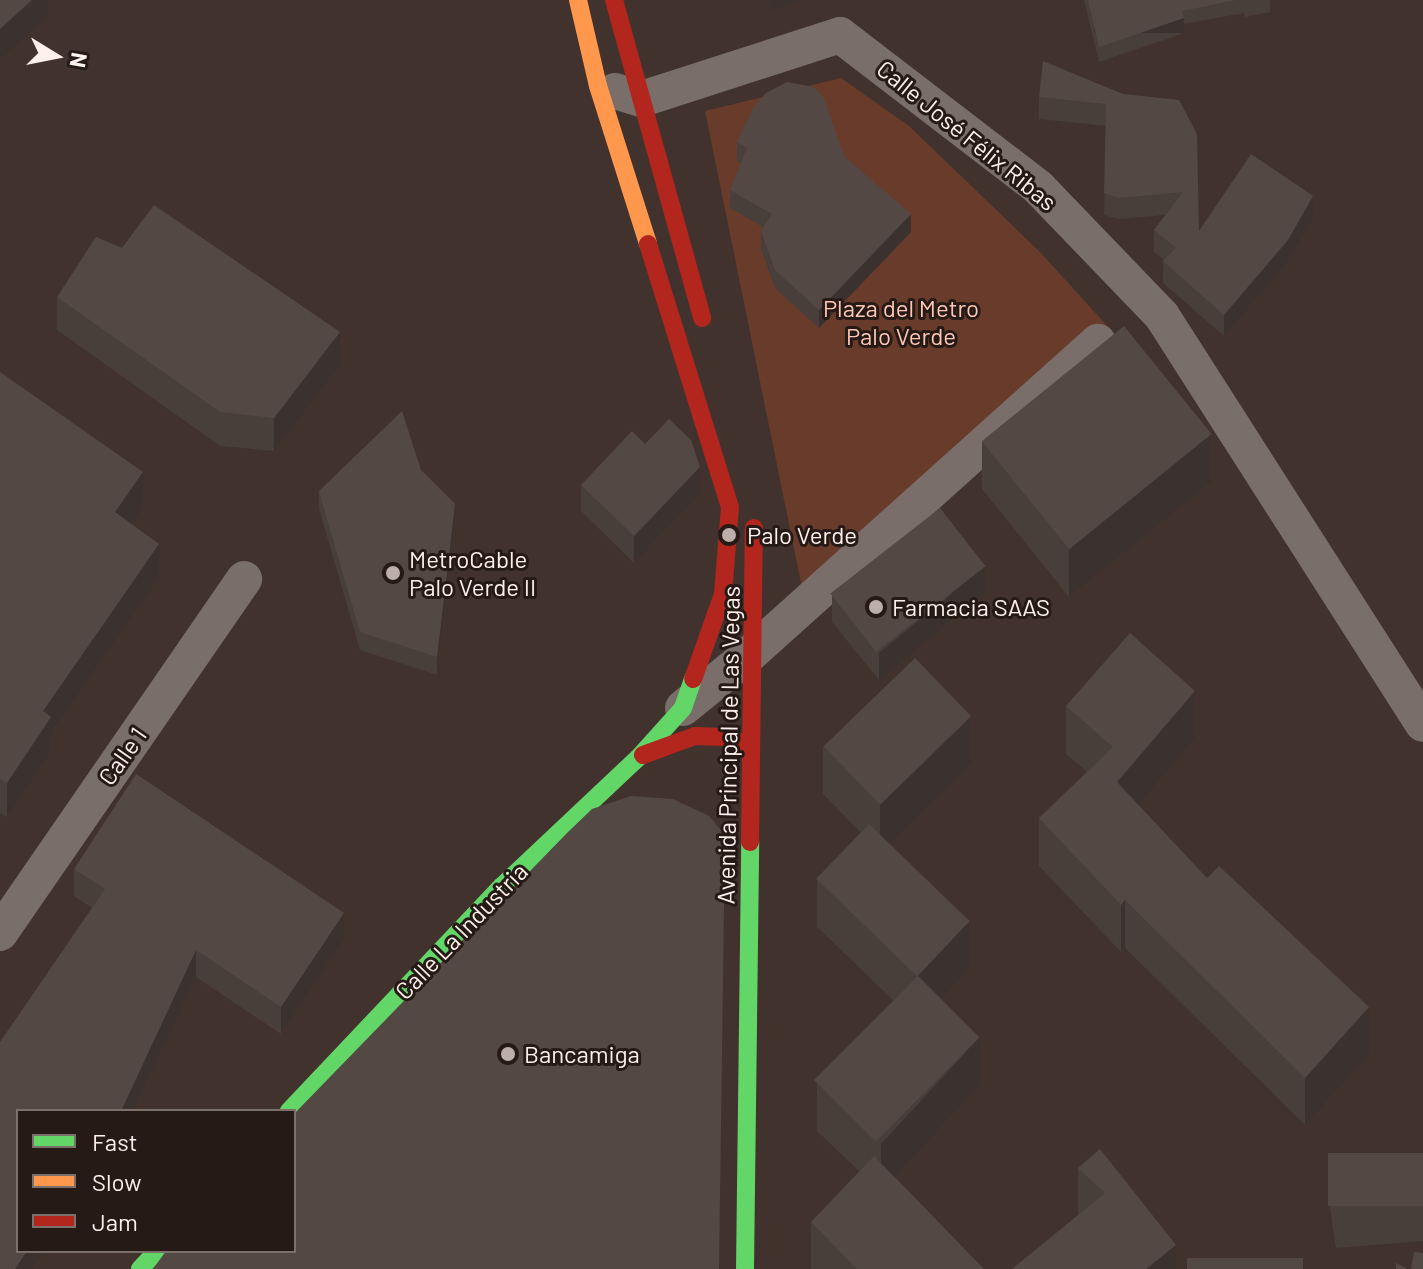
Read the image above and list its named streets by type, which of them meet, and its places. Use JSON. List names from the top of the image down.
{
  "streets": {
    "street": [
      "Calle José Félix Ribas",
      "Avenida Principal de Las Vegas",
      "Calle 1",
      "Calle La Industria"
    ]
  },
  "crossings": [
    ["Avenida Principal de Las Vegas", "Calle La Industria"]
  ],
  "parks": ["Plaza del Metro Palo Verde"],
  "places": [
    "Palo Verde",
    "MetroCable Palo Verde II",
    "Farmacia SAAS",
    "Bancamiga"
  ],
  "legend": ["Fast", "Slow", "Jam"],
  "north": "right"
}
